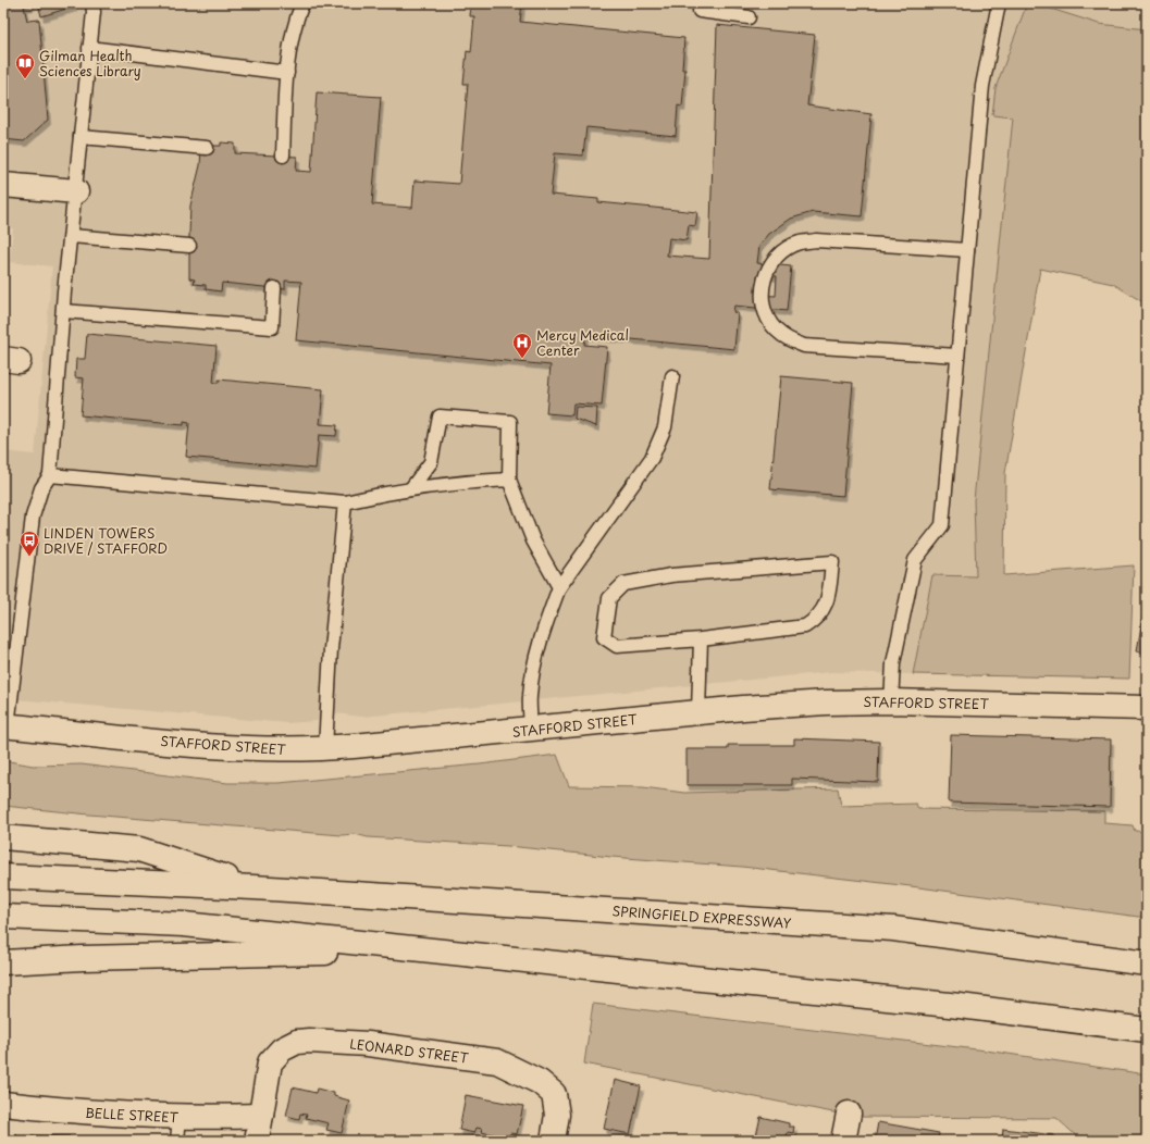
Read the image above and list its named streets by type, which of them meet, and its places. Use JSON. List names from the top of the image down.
{
  "streets": {
    "main road": [
      "STAFFORD STREET",
      "SPRINGFIELD EXPRESSWAY",
      "LEONARD STREET",
      "BELLE STREET"
    ]
  },
  "crossings": [
    ["LEONARD STREET", "BELLE STREET"]
  ],
  "places": {
    "library": ["Gilman Health Sciences Library"],
    "hospital": ["Mercy Medical Center"],
    "bus stop": ["LINDEN TOWERS DRIVE / STAFFORD"]
  }
}
